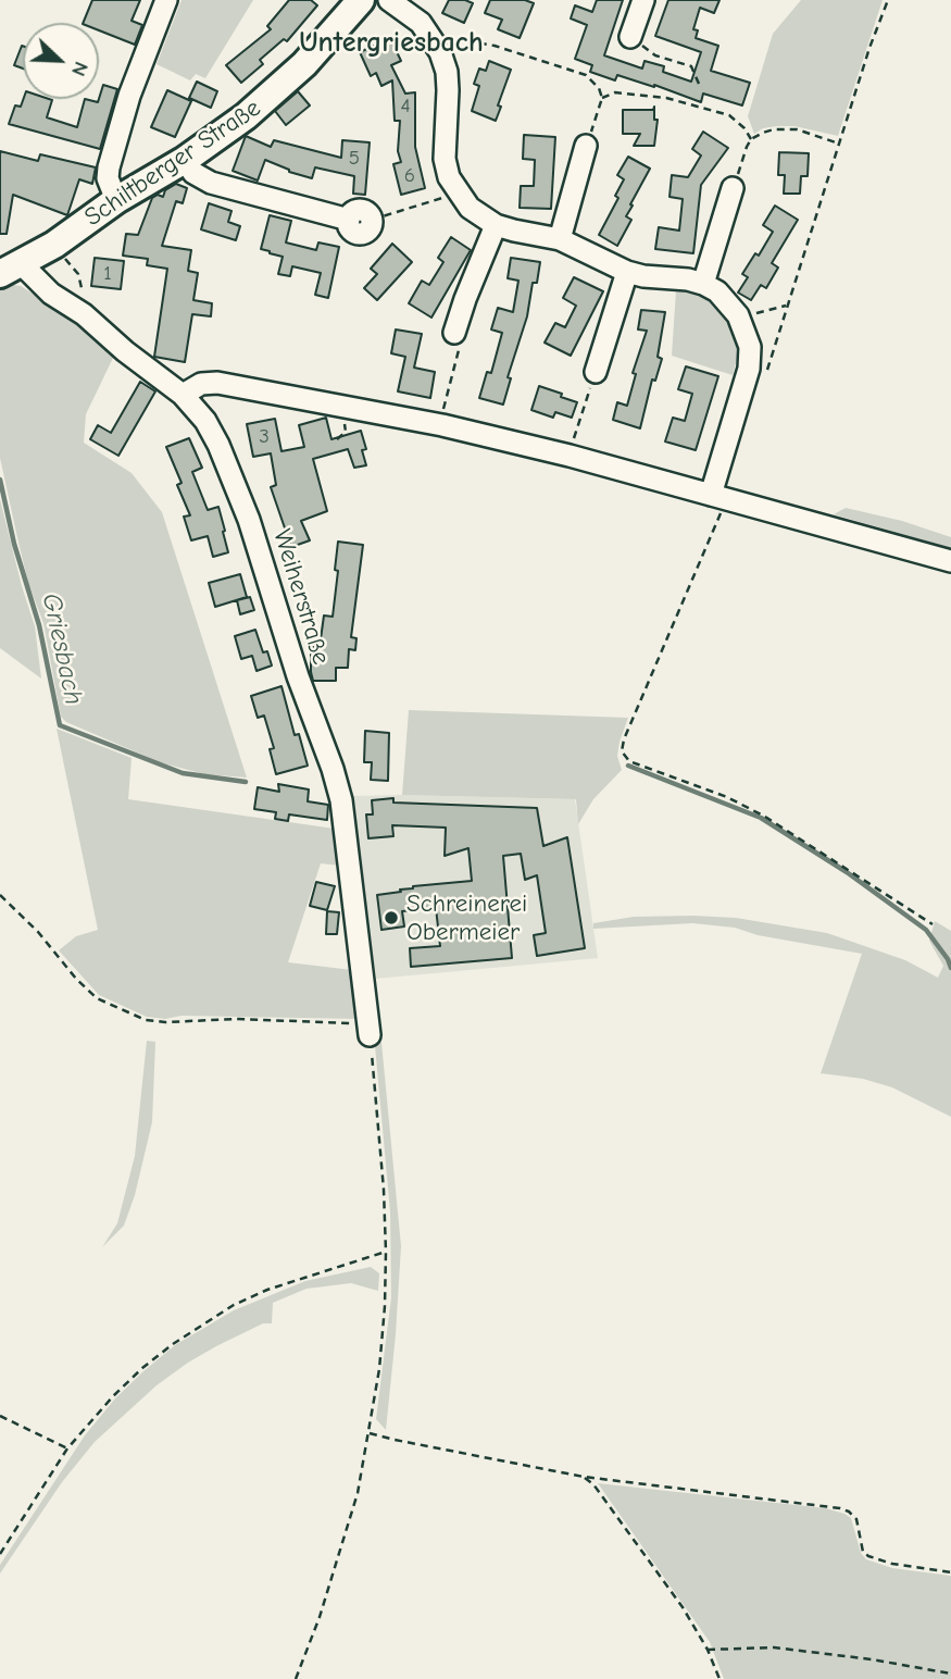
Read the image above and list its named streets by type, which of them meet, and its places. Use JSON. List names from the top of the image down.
{
  "streets": {
    "main road": ["Schiltberger Straße"],
    "street": ["Weiherstraße"]
  },
  "crossings": [
    ["Schiltberger Straße", "Weiherstraße"]
  ],
  "districts": ["Untergriesbach"],
  "water": ["Griesbach"],
  "places": ["Schreinerei Obermeier"],
  "house_numbers": [
    "4",
    "5",
    "6",
    "1",
    "3"
  ],
  "north": "bottom right"
}
